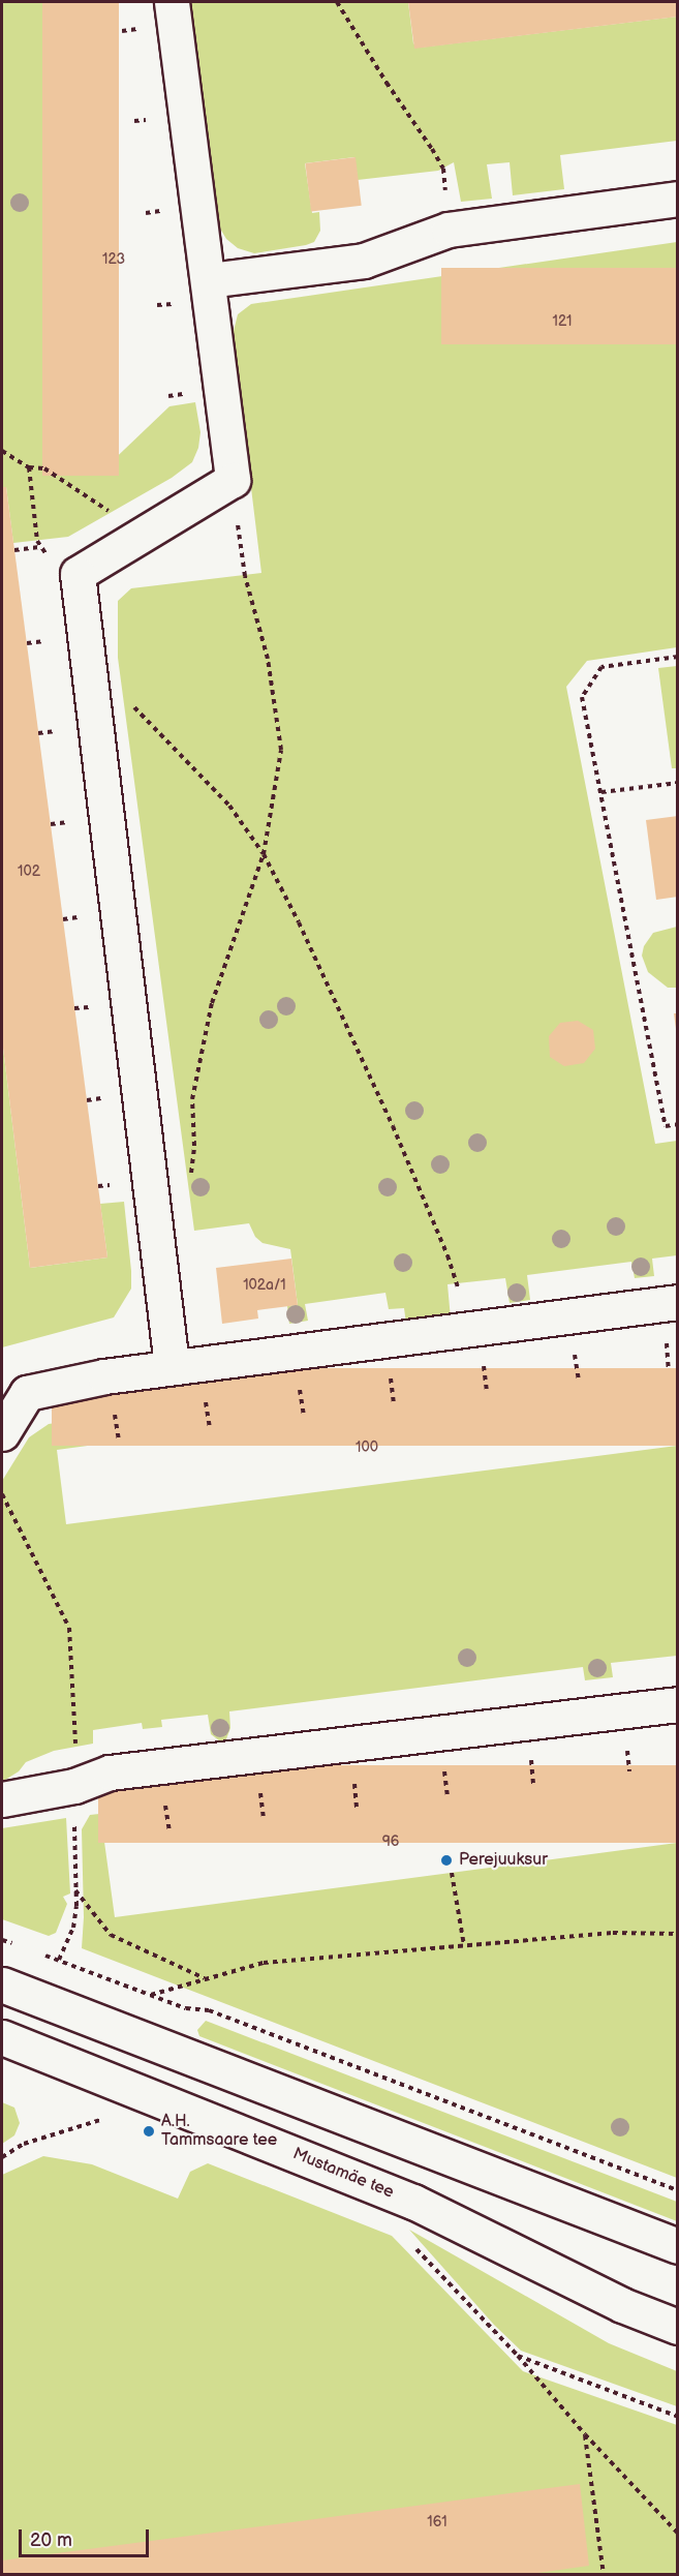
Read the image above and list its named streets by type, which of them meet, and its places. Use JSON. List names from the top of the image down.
{
  "streets": {
    "street": ["Mustamäe tee"]
  },
  "places": ["Perejuuksur", "A.H. Tammsaare tee"],
  "house_numbers": [
    "123",
    "121",
    "102",
    "102a/1",
    "100",
    "96",
    "161"
  ],
  "scale_bar": "20 m"
}
